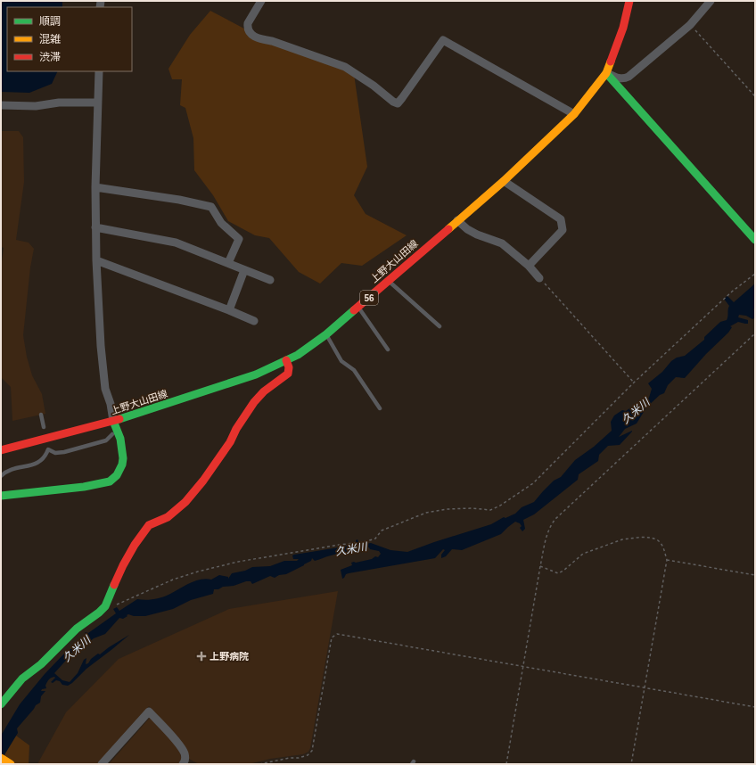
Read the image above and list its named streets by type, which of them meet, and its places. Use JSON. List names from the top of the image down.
{
  "streets": {
    "main road": ["上野大山田線", "56"]
  },
  "water": ["久米川"],
  "places": {
    "health": ["上野病院"]
  },
  "legend": ["順調", "混雑", "渋滞"]
}
